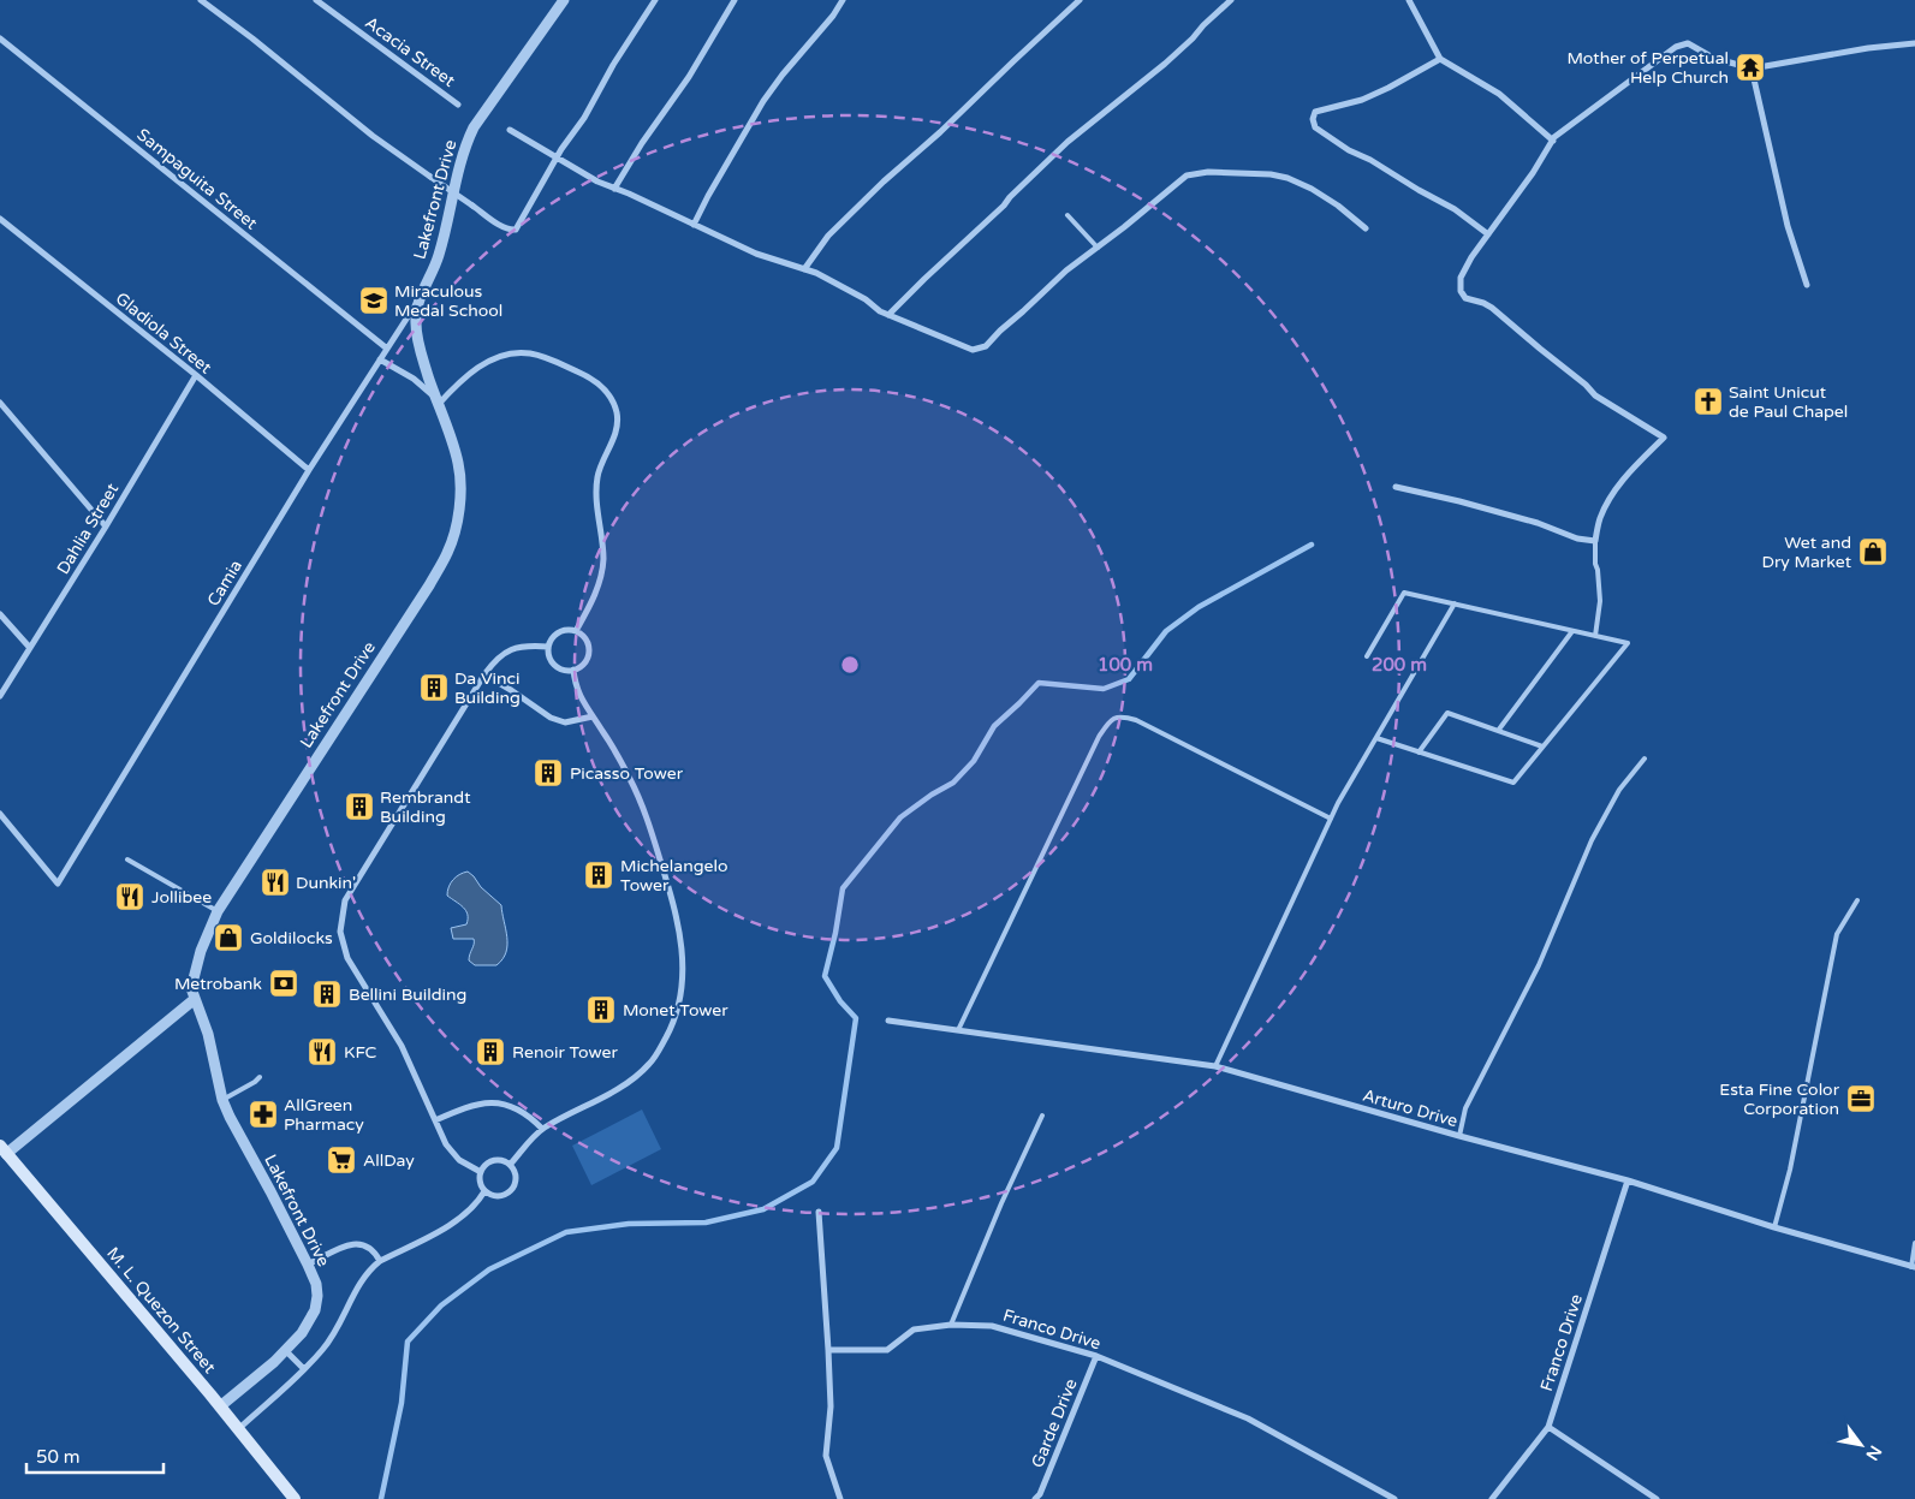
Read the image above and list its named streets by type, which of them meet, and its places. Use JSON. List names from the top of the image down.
{
  "streets": {
    "main road": ["M. L. Quezon Street"],
    "street": [
      "Acacia Street",
      "Sampaguita Street",
      "Lakefront Drive",
      "Gladiola Street",
      "Dahlia Street",
      "Camia",
      "Arturo Drive",
      "Franco Drive",
      "Garde Drive"
    ]
  },
  "crossings": [
    ["Sampaguita Street", "Camia"],
    ["Lakefront Drive", "Camia"],
    ["Lakefront Drive", "M. L. Quezon Street"],
    ["Gladiola Street", "Dahlia Street"],
    ["Gladiola Street", "Camia"],
    ["Arturo Drive", "Franco Drive"],
    ["Franco Drive", "Garde Drive"]
  ],
  "places": {
    "temple": ["Mother of Perpetual Help Church"],
    "school or university": ["Miraculous Medal School"],
    "church": ["Saint Unicut de Paul Chapel"],
    "shop": ["Wet and Dry Market", "Goldilocks"],
    "building": [
      "Da Vinci Building",
      "Picasso Tower",
      "Rembrandt Building",
      "Michelangelo Tower",
      "Bellini Building",
      "Monet Tower",
      "Renoir Tower"
    ],
    "restaurant": ["Dunkin'", "Jollibee", "KFC"],
    "bank": ["Metrobank"],
    "office": ["Esta Fine Color Corporation"],
    "pharmacy": ["AllGreen Pharmacy"],
    "supermarket": ["AllDay"]
  },
  "scale_bar": "50 m",
  "north": "bottom right",
  "rings": ["100 m", "200 m"]
}
